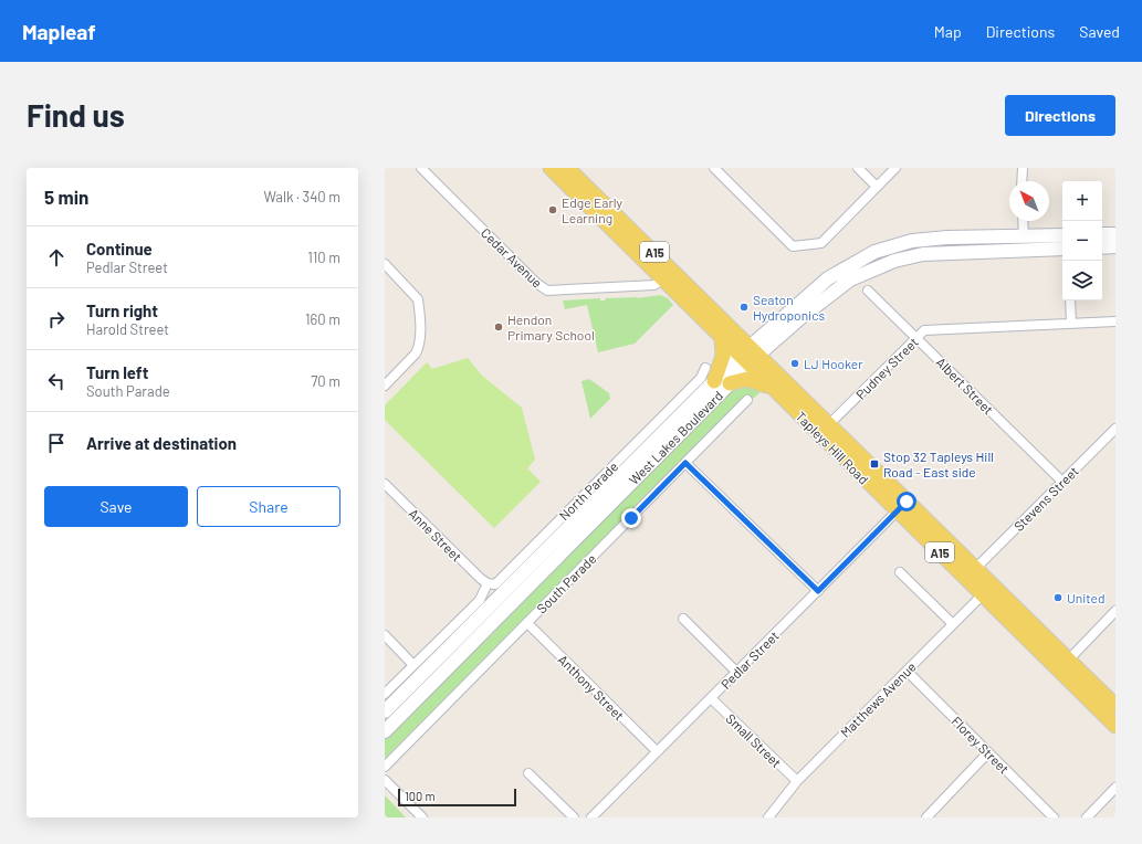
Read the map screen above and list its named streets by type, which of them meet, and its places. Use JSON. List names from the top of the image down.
{
  "streets": {
    "main road": ["A15", "West Lakes Boulevard", "Tapleys Hill Road"],
    "street": [
      "Cedar Avenue",
      "Pudney Street",
      "Albert Street",
      "North Parade",
      "Stevens Street",
      "Anne Street",
      "South Parade",
      "Pedlar Street",
      "Anthony Street",
      "Matthews Avenue",
      "Small Street",
      "Florey Street"
    ]
  },
  "crossings": [
    ["Cedar Avenue", "Tapleys Hill Road"],
    ["Pudney Street", "Albert Street"],
    ["Pudney Street", "Tapleys Hill Road"],
    ["Albert Street", "Stevens Street"],
    ["West Lakes Boulevard", "Tapleys Hill Road"],
    ["Tapleys Hill Road", "Stevens Street"],
    ["Tapleys Hill Road", "Pedlar Street"],
    ["Tapleys Hill Road", "Matthews Avenue"],
    ["North Parade", "Anne Street"],
    ["South Parade", "Anthony Street"],
    ["Pedlar Street", "Anthony Street"],
    ["Pedlar Street", "Small Street"],
    ["Matthews Avenue", "Small Street"],
    ["Matthews Avenue", "Florey Street"]
  ],
  "places": {
    "other": [
      "Edge Early Learning",
      "Seaton Hydroponics",
      "Hendon Primary School",
      "LJ Hooker",
      "United"
    ],
    "transit": ["Stop 32 Tapleys Hill Road - East side"]
  },
  "scale_bar": "100 m",
  "north": "top left",
  "page": {
    "header": "Mapleaf",
    "nav": ["Map", "Directions", "Saved"],
    "buttons": [
      "Directions",
      ["Save", "Share"]
    ],
    "title": "Find us",
    "heading": ["5 min", "Walk · 340 m"],
    "map_buttons": ["+", "−"],
    "list": [
      ["Continue", "Pedlar Street", "110 m"],
      ["Turn right", "Harold Street", "160 m"],
      ["Turn left", "South Parade", "70 m"],
      "Arrive at destination"
    ],
    "scale": "100 m"
  }
}
